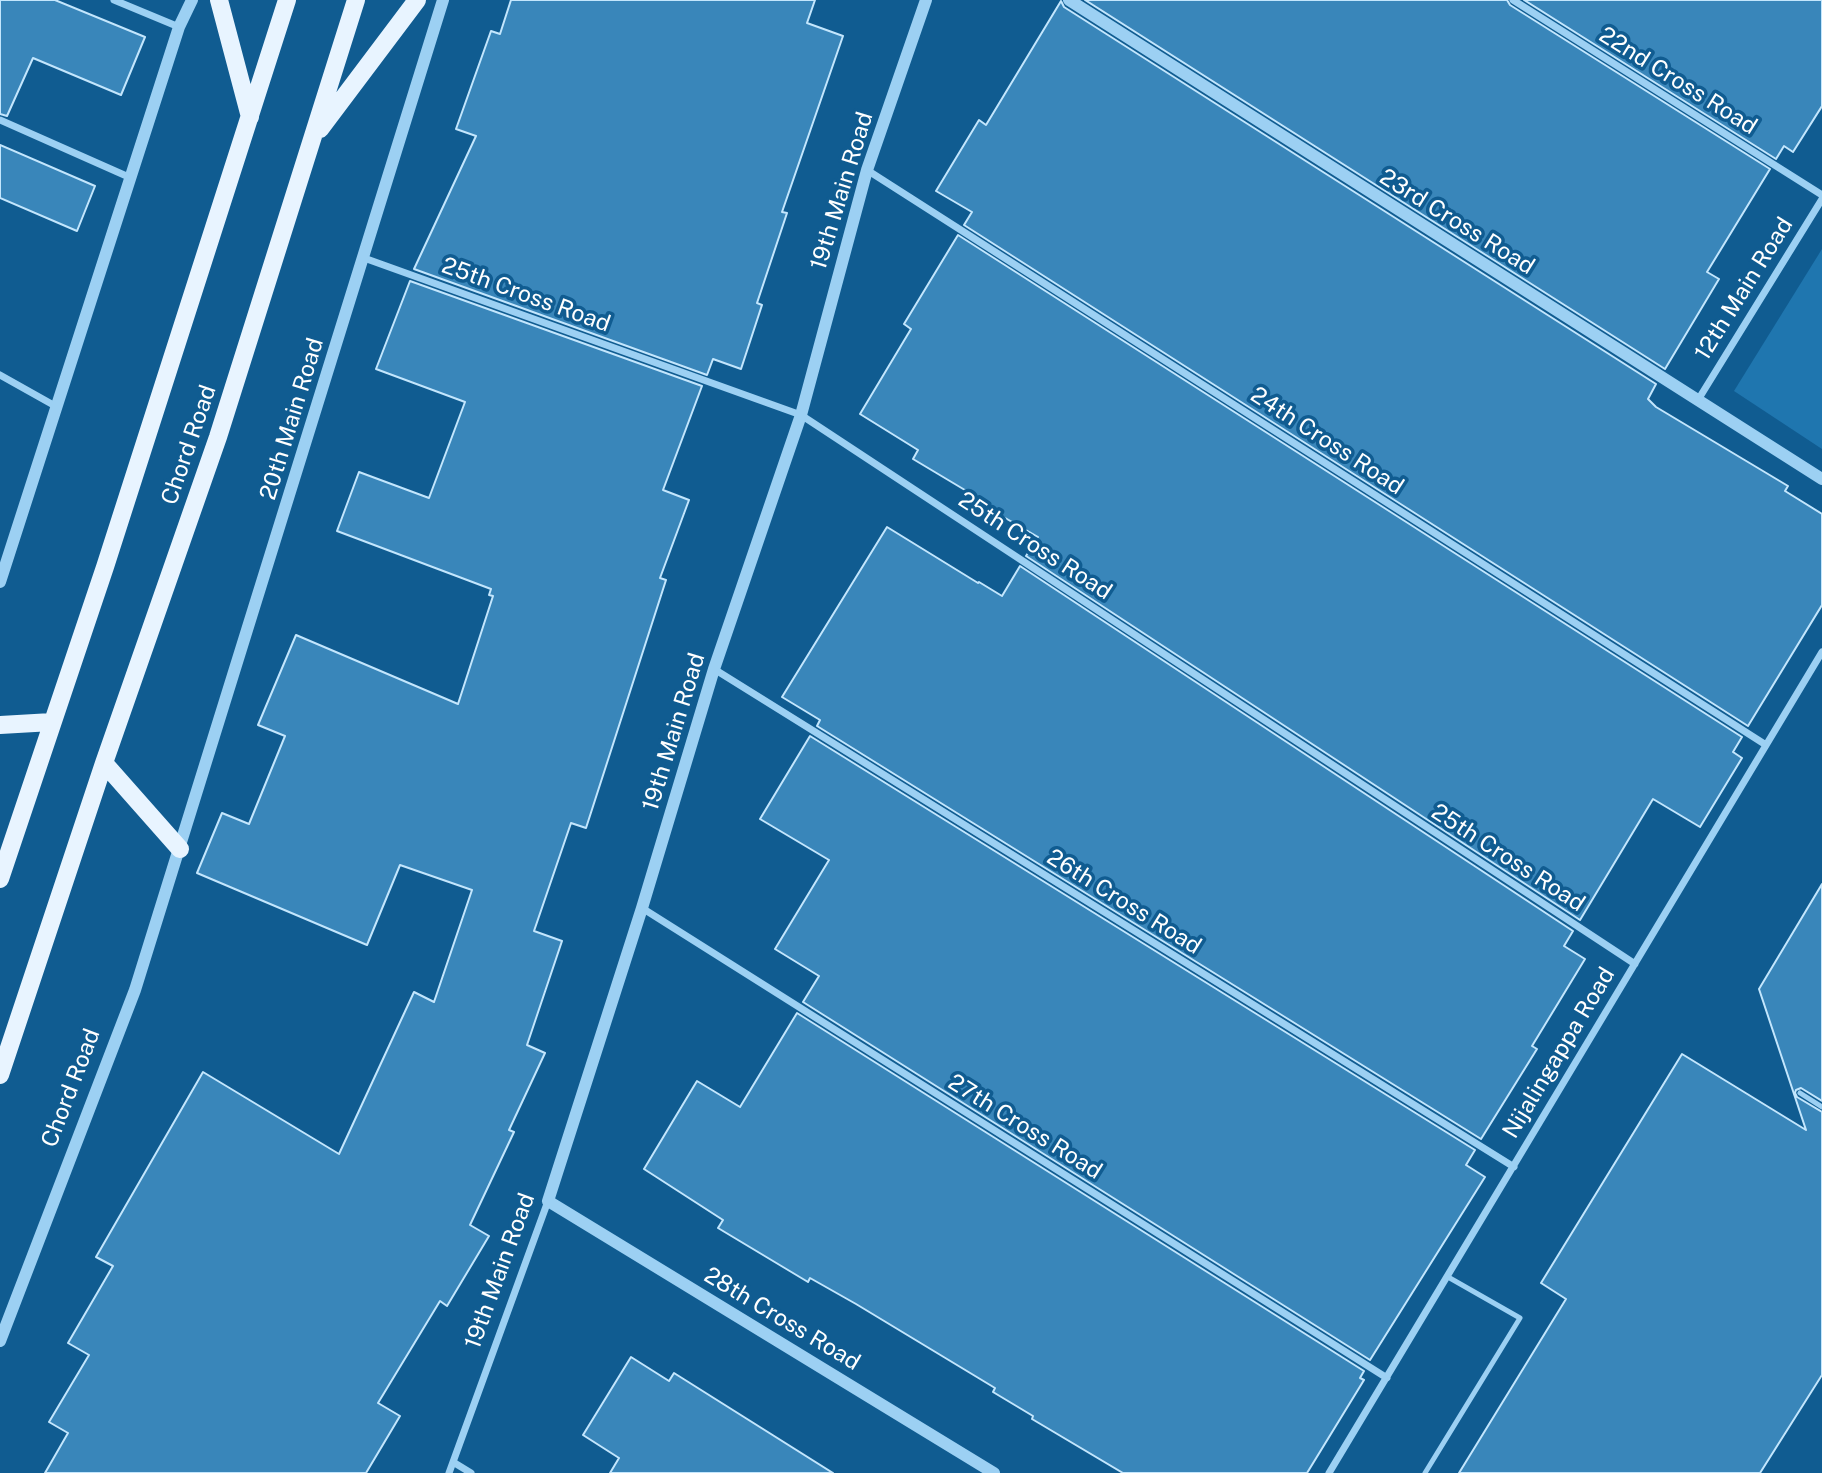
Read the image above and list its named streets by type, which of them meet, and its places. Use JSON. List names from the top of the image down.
{
  "streets": {
    "main road": ["Chord Road"],
    "street": [
      "22nd Cross Road",
      "19th Main Road",
      "23rd Cross Road",
      "12th Main Road",
      "25th Cross Road",
      "20th Main Road",
      "24th Cross Road",
      "26th Cross Road",
      "Nijalingappa Road",
      "27th Cross Road",
      "28th Cross Road"
    ]
  },
  "crossings": [
    ["22nd Cross Road", "12th Main Road"],
    ["19th Main Road", "25th Cross Road"],
    ["19th Main Road", "24th Cross Road"],
    ["19th Main Road", "26th Cross Road"],
    ["19th Main Road", "27th Cross Road"],
    ["19th Main Road", "28th Cross Road"],
    ["23rd Cross Road", "12th Main Road"],
    ["25th Cross Road", "20th Main Road"],
    ["25th Cross Road", "Nijalingappa Road"],
    ["20th Main Road", "Chord Road"],
    ["24th Cross Road", "Nijalingappa Road"],
    ["26th Cross Road", "Nijalingappa Road"],
    ["Nijalingappa Road", "27th Cross Road"]
  ]
}
